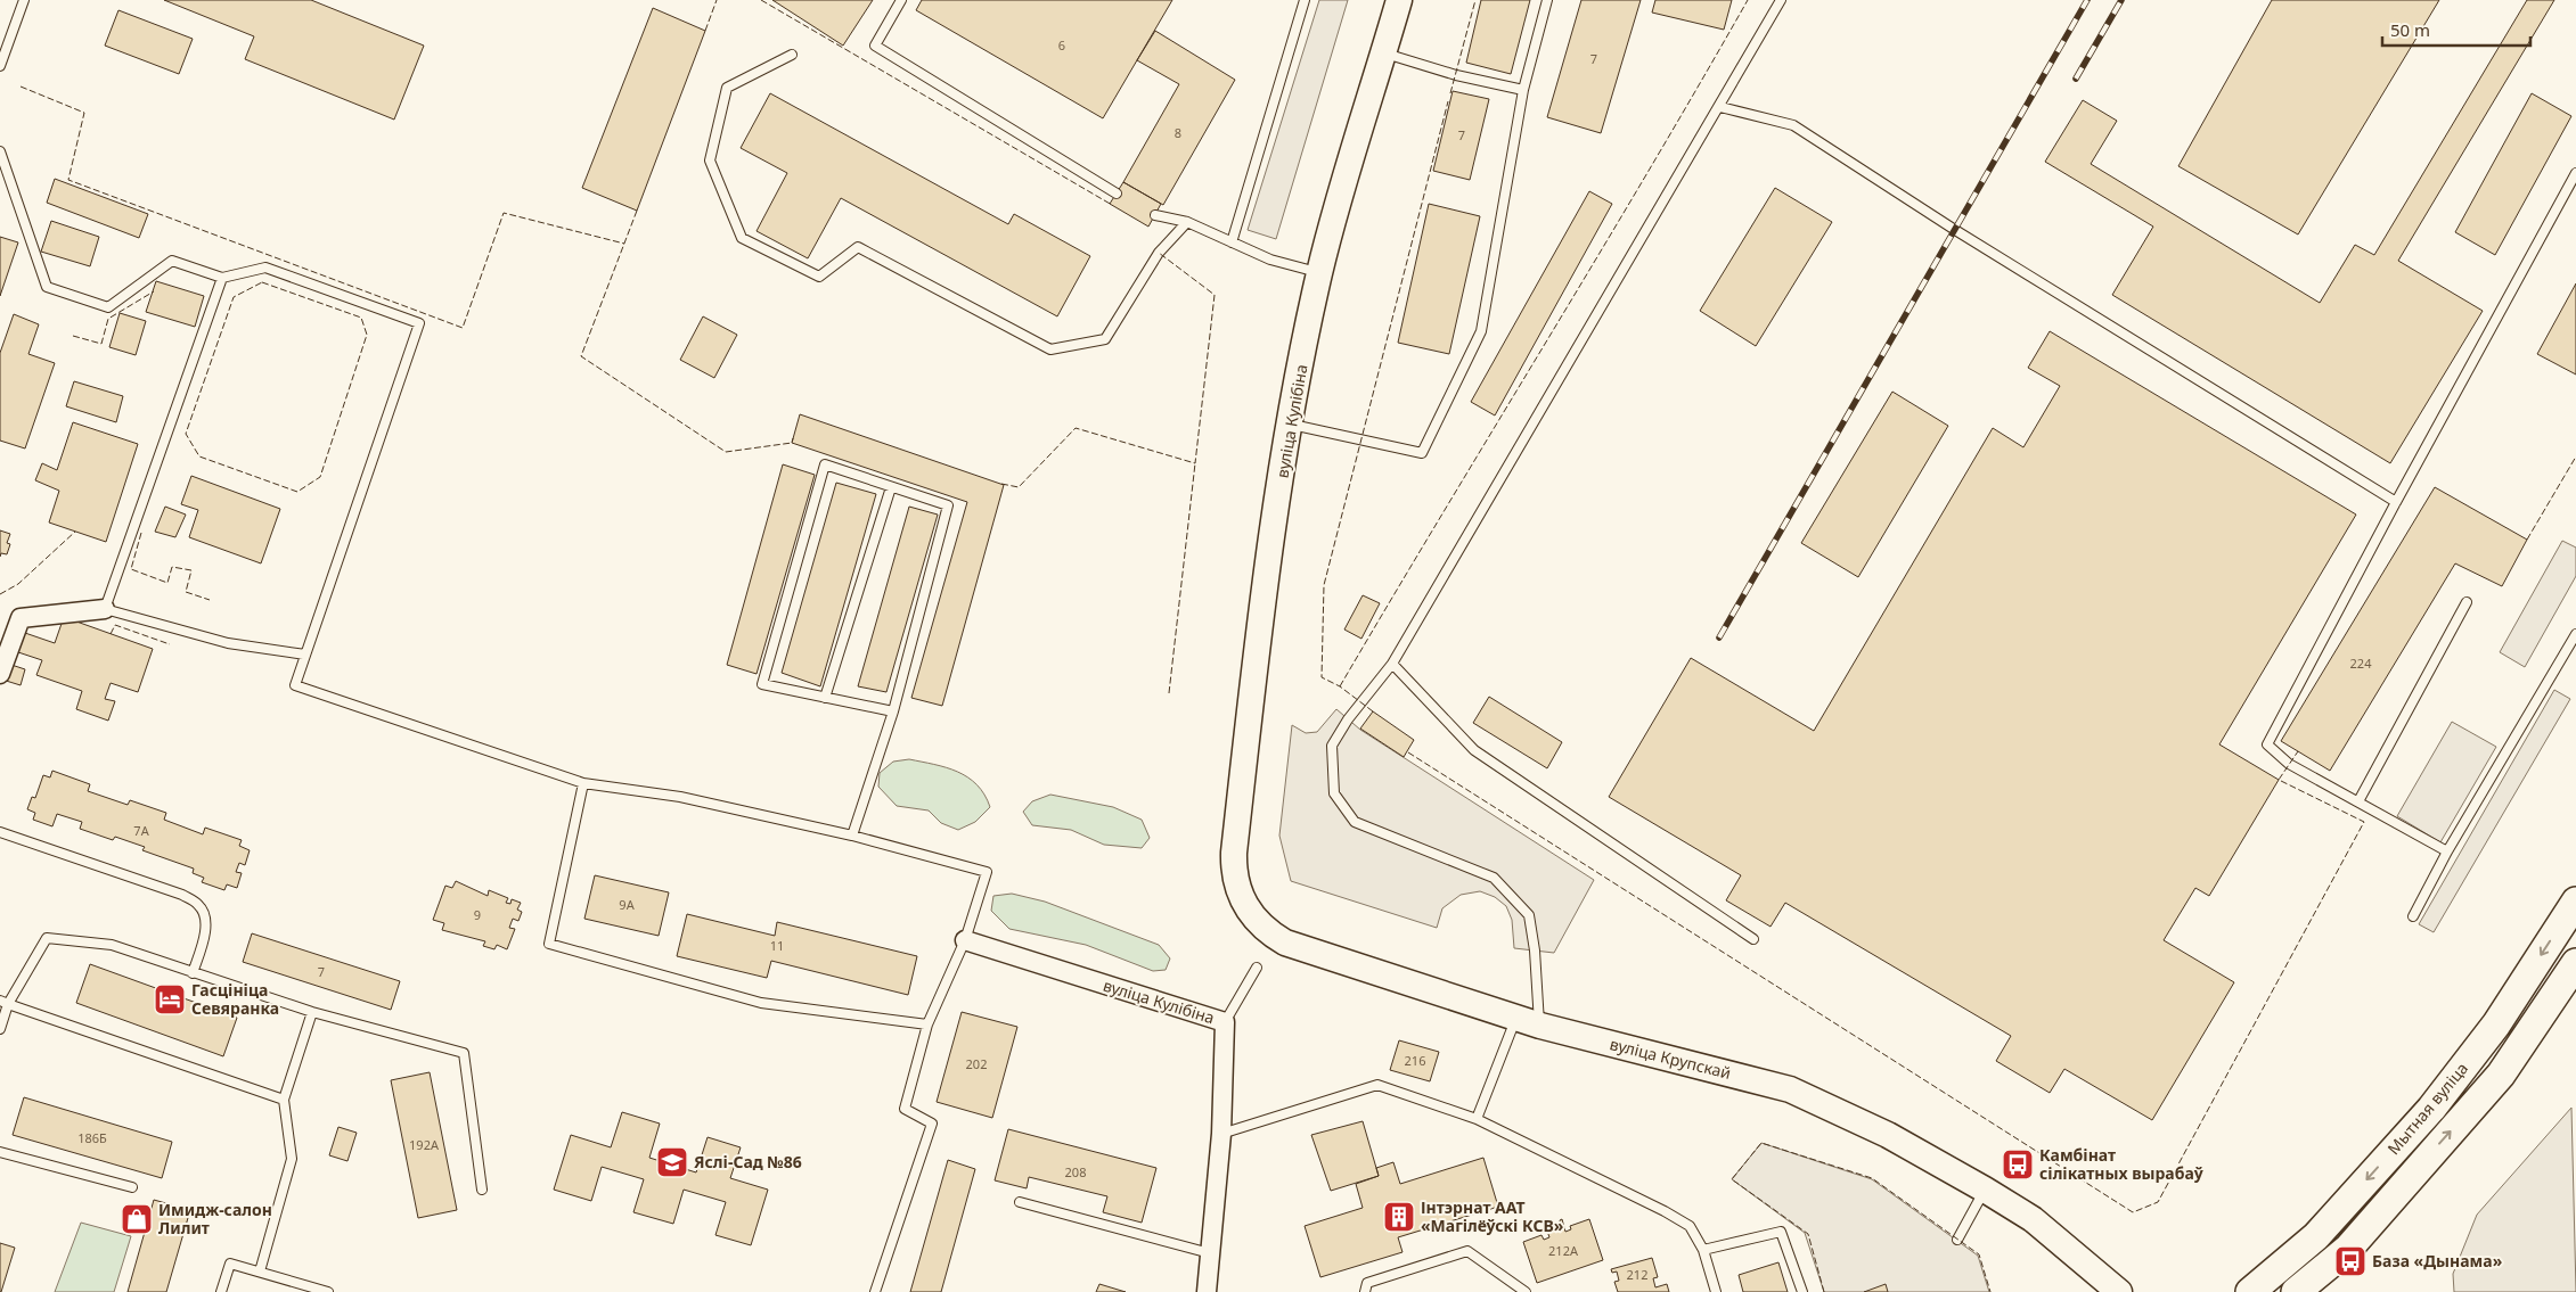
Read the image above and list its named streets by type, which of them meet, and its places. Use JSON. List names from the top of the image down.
{
  "streets": {
    "main road": ["вуліца Кулібіна", "вуліца Крупскай", "Мытная вуліца"]
  },
  "crossings": [
    ["вуліца Кулібіна", "вуліца Крупскай"]
  ],
  "places": {
    "hotel": ["Гасцініца Севяранка"],
    "school or university": ["Яслі-Сад №86"],
    "bus stop": ["Камбінат сілікатных вырабаў", "База «Дынама»"],
    "building": ["Інтэрнат ААТ «Магілёўскі КСВ»"],
    "shop": ["Имидж-салон Лилит"]
  },
  "house_numbers": [
    "6",
    "7",
    "8",
    "7",
    "224",
    "7А",
    "9А",
    "9",
    "11",
    "7",
    "216",
    "202",
    "186Б",
    "192А",
    "208",
    "212А",
    "212"
  ],
  "scale_bar": "50 m"
}
